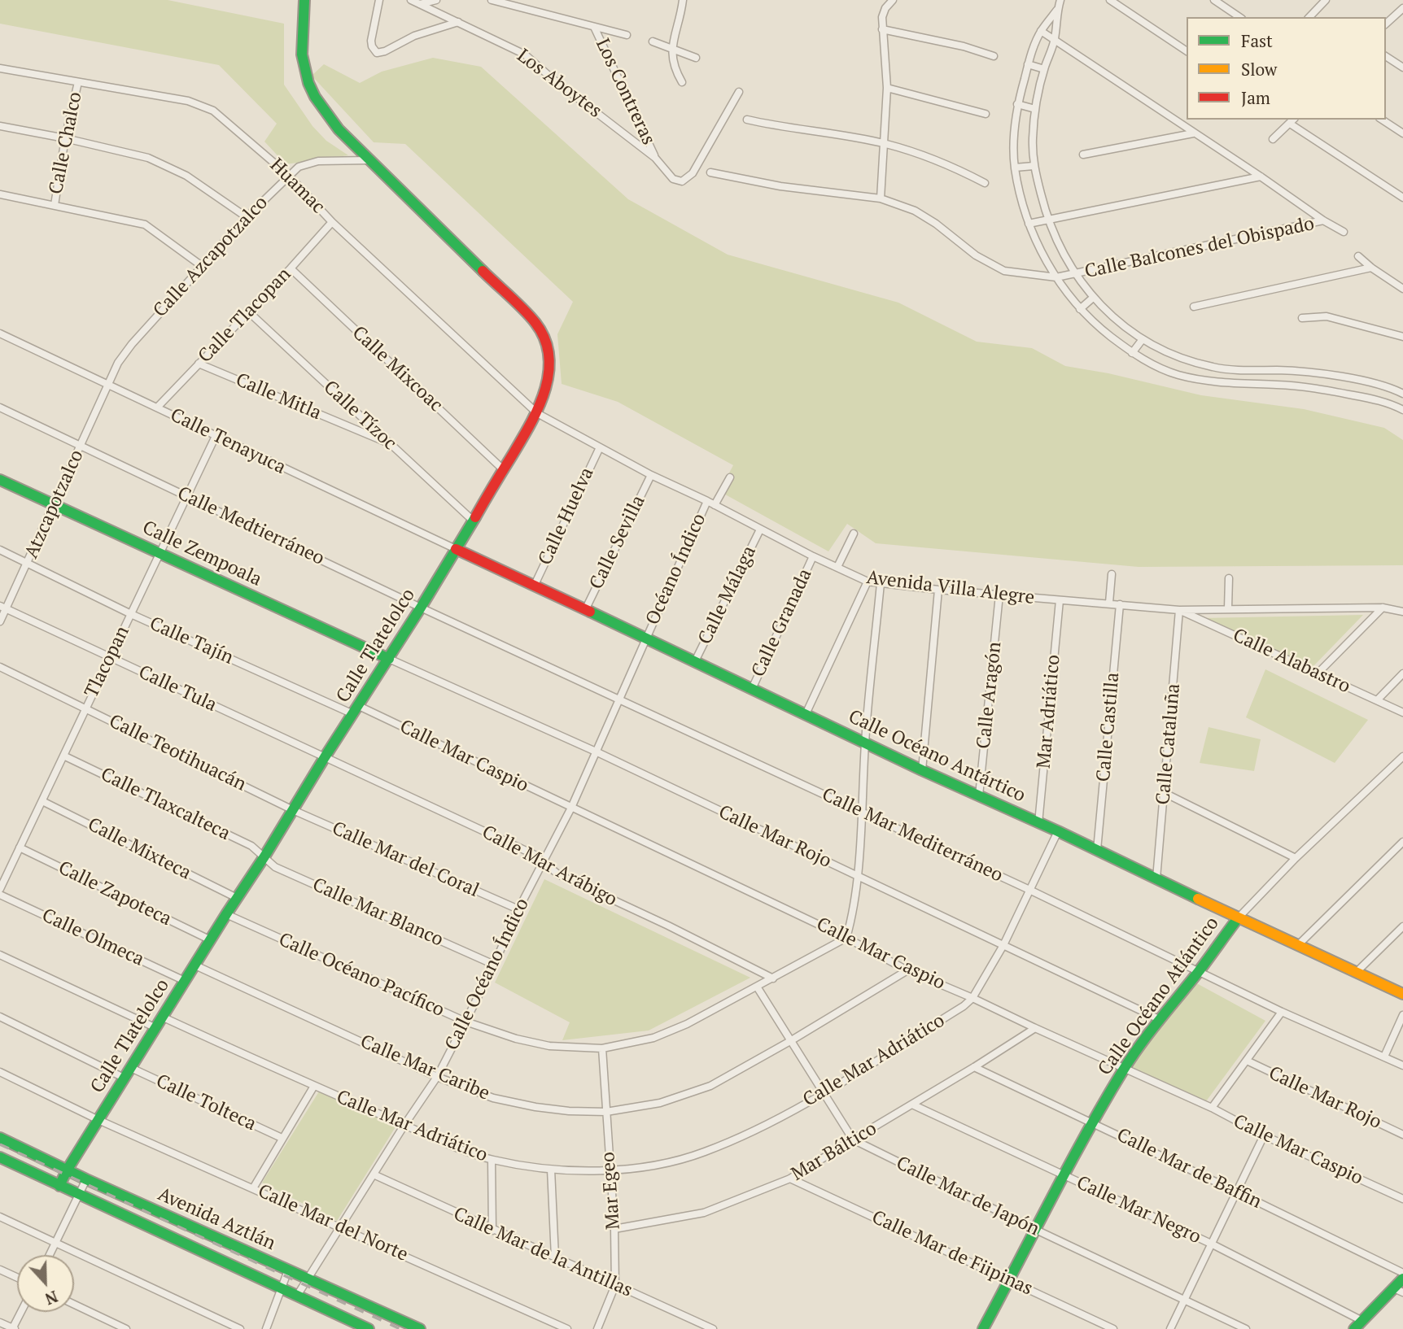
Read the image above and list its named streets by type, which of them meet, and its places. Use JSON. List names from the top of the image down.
{
  "streets": {
    "street": [
      "Los Aboytes",
      "Los Contreras",
      "Calle Chalco",
      "Huamac",
      "Calle Balcones del Obispado",
      "Calle Azcapotzalco",
      "Calle Tlacopan",
      "Calle Mixcoac",
      "Calle Mitla",
      "Calle Tízoc",
      "Calle Tenayuca",
      "Atzcapotzalco",
      "Calle Huelva",
      "Calle Medtierráneo",
      "Calle Sevilla",
      "Calle Zempoala",
      "Océano Índico",
      "Avenida Villa Alegre",
      "Calle Málaga",
      "Calle Granada",
      "Calle Tajín",
      "Calle Tlatelolco",
      "Calle Alabastro",
      "Tlacopan",
      "Calle Tula",
      "Calle Aragón",
      "Mar Adriático",
      "Calle Castilla",
      "Calle Cataluña",
      "Calle Teotihuacán",
      "Calle Mar Caspio",
      "Calle Océano Antártico",
      "Calle Tlaxcalteca",
      "Calle Mar Mediterráneo",
      "Calle Mar Rojo",
      "Calle Mixteca",
      "Calle Mar del Coral",
      "Calle Mar Arábigo",
      "Calle Zapoteca",
      "Calle Mar Blanco",
      "Calle Olmeca",
      "Calle Océano Índico",
      "Calle Océano Pacífico",
      "Calle Océano Atlántico",
      "Calle Mar Adriático",
      "Calle Mar Caribe",
      "Calle Tolteca",
      "Mar Báltico",
      "Calle Mar de Baffin",
      "Mar Egeo",
      "Calle Mar de Japón",
      "Calle Mar Negro",
      "Avenida Aztlán",
      "Calle Mar del Norte",
      "Calle Mar de la Antillas",
      "Calle Mar de Fiipinas"
    ]
  },
  "crossings": [
    ["Los Aboytes", "Los Contreras"],
    ["Calle Chalco", "Huamac"],
    ["Huamac", "Calle Azcapotzalco"],
    ["Huamac", "Calle Tlacopan"],
    ["Huamac", "Avenida Villa Alegre"],
    ["Huamac", "Calle Tlatelolco"],
    ["Calle Azcapotzalco", "Calle Tenayuca"],
    ["Calle Azcapotzalco", "Atzcapotzalco"],
    ["Calle Azcapotzalco", "Calle Tlatelolco"],
    ["Calle Tlacopan", "Calle Mixcoac"],
    ["Calle Tlacopan", "Calle Mitla"],
    ["Calle Tlacopan", "Calle Tízoc"],
    ["Calle Tlacopan", "Calle Tenayuca"],
    ["Calle Mixcoac", "Calle Tlatelolco"],
    ["Calle Mitla", "Calle Tízoc"],
    ["Calle Tízoc", "Calle Tlatelolco"],
    ["Calle Tenayuca", "Atzcapotzalco"],
    ["Calle Tenayuca", "Calle Tlatelolco"],
    ["Calle Tenayuca", "Tlacopan"],
    ["Calle Tenayuca", "Calle Océano Antártico"],
    ["Atzcapotzalco", "Calle Medtierráneo"],
    ["Atzcapotzalco", "Calle Zempoala"],
    ["Atzcapotzalco", "Calle Tajín"],
    ["Atzcapotzalco", "Calle Tula"],
    ["Calle Huelva", "Avenida Villa Alegre"],
    ["Calle Huelva", "Calle Océano Antártico"],
    ["Calle Medtierráneo", "Calle Tlatelolco"],
    ["Calle Medtierráneo", "Tlacopan"],
    ["Calle Medtierráneo", "Calle Mar Mediterráneo"],
    ["Calle Sevilla", "Avenida Villa Alegre"],
    ["Calle Sevilla", "Calle Océano Antártico"],
    ["Calle Zempoala", "Calle Tlatelolco"],
    ["Calle Zempoala", "Tlacopan"],
    ["Calle Zempoala", "Calle Mar Rojo"],
    ["Océano Índico", "Avenida Villa Alegre"],
    ["Océano Índico", "Calle Océano Antártico"],
    ["Océano Índico", "Calle Océano Índico"],
    ["Avenida Villa Alegre", "Calle Málaga"],
    ["Avenida Villa Alegre", "Calle Granada"],
    ["Avenida Villa Alegre", "Calle Tlatelolco"],
    ["Avenida Villa Alegre", "Calle Alabastro"],
    ["Avenida Villa Alegre", "Calle Aragón"],
    ["Avenida Villa Alegre", "Mar Adriático"],
    ["Avenida Villa Alegre", "Calle Castilla"],
    ["Avenida Villa Alegre", "Calle Cataluña"],
    ["Calle Málaga", "Calle Océano Antártico"],
    ["Calle Granada", "Calle Océano Antártico"],
    ["Calle Tajín", "Calle Tlatelolco"],
    ["Calle Tajín", "Tlacopan"],
    ["Calle Tajín", "Calle Mar Caspio"],
    ["Calle Tlatelolco", "Calle Tula"],
    ["Calle Tlatelolco", "Calle Teotihuacán"],
    ["Calle Tlatelolco", "Calle Mar Caspio"],
    ["Calle Tlatelolco", "Calle Océano Antártico"],
    ["Calle Tlatelolco", "Calle Tlaxcalteca"],
    ["Calle Tlatelolco", "Calle Mar Mediterráneo"],
    ["Calle Tlatelolco", "Calle Mar Rojo"],
    ["Calle Tlatelolco", "Calle Mixteca"],
    ["Calle Tlatelolco", "Calle Mar del Coral"],
    ["Calle Tlatelolco", "Calle Mar Arábigo"],
    ["Calle Tlatelolco", "Calle Zapoteca"],
    ["Calle Tlatelolco", "Calle Mar Blanco"],
    ["Calle Tlatelolco", "Calle Olmeca"],
    ["Calle Tlatelolco", "Calle Océano Pacífico"],
    ["Calle Tlatelolco", "Calle Mar Adriático"],
    ["Calle Tlatelolco", "Calle Mar Caribe"],
    ["Calle Tlatelolco", "Calle Tolteca"],
    ["Calle Tlatelolco", "Avenida Aztlán"],
    ["Calle Tlatelolco", "Calle Mar del Norte"],
    ["Calle Alabastro", "Calle Cataluña"],
    ["Tlacopan", "Calle Tula"],
    ["Tlacopan", "Calle Teotihuacán"],
    ["Tlacopan", "Calle Tlaxcalteca"],
    ["Tlacopan", "Calle Mixteca"],
    ["Tlacopan", "Calle Zapoteca"],
    ["Calle Tula", "Calle Mar Arábigo"],
    ["Calle Aragón", "Calle Océano Antártico"],
    ["Mar Adriático", "Calle Océano Antártico"],
    ["Calle Castilla", "Calle Océano Antártico"],
    ["Calle Cataluña", "Calle Océano Antártico"],
    ["Calle Teotihuacán", "Calle Mar del Coral"],
    ["Calle Mar Caspio", "Calle Océano Índico"],
    ["Calle Mar Caspio", "Calle Océano Pacífico"],
    ["Calle Mar Caspio", "Calle Océano Atlántico"],
    ["Calle Mar Caspio", "Calle Mar Adriático"],
    ["Calle Mar Caspio", "Calle Mar Caribe"],
    ["Calle Mar Caspio", "Mar Báltico"],
    ["Calle Océano Antártico", "Calle Océano Índico"],
    ["Calle Océano Antártico", "Calle Océano Atlántico"],
    ["Calle Tlaxcalteca", "Calle Mar Blanco"],
    ["Calle Mar Mediterráneo", "Calle Océano Índico"],
    ["Calle Mar Mediterráneo", "Calle Océano Atlántico"],
    ["Calle Mar Rojo", "Calle Océano Índico"],
    ["Calle Mar Rojo", "Calle Océano Atlántico"],
    ["Calle Mar del Coral", "Calle Océano Índico"],
    ["Calle Mar Arábigo", "Calle Océano Índico"],
    ["Calle Mar Arábigo", "Calle Océano Pacífico"],
    ["Calle Mar Blanco", "Calle Océano Índico"],
    ["Calle Océano Índico", "Calle Océano Pacífico"],
    ["Calle Océano Índico", "Calle Mar Adriático"],
    ["Calle Océano Índico", "Calle Mar Caribe"],
    ["Calle Océano Índico", "Avenida Aztlán"],
    ["Calle Océano Índico", "Calle Mar del Norte"],
    ["Calle Océano Índico", "Calle Mar de la Antillas"],
    ["Calle Océano Pacífico", "Mar Egeo"],
    ["Calle Océano Atlántico", "Calle Mar de Baffin"],
    ["Calle Océano Atlántico", "Calle Mar de Japón"],
    ["Calle Océano Atlántico", "Calle Mar Negro"],
    ["Calle Océano Atlántico", "Calle Mar de Fiipinas"],
    ["Calle Mar Adriático", "Mar Egeo"],
    ["Calle Mar Caribe", "Mar Egeo"],
    ["Mar Báltico", "Calle Mar de Baffin"],
    ["Mar Báltico", "Mar Egeo"],
    ["Mar Báltico", "Calle Mar de Japón"],
    ["Mar Báltico", "Calle Mar Negro"],
    ["Mar Báltico", "Calle Mar de Fiipinas"],
    ["Mar Egeo", "Calle Mar de la Antillas"]
  ],
  "legend": ["Fast", "Slow", "Jam"],
  "north": "bottom"
}
